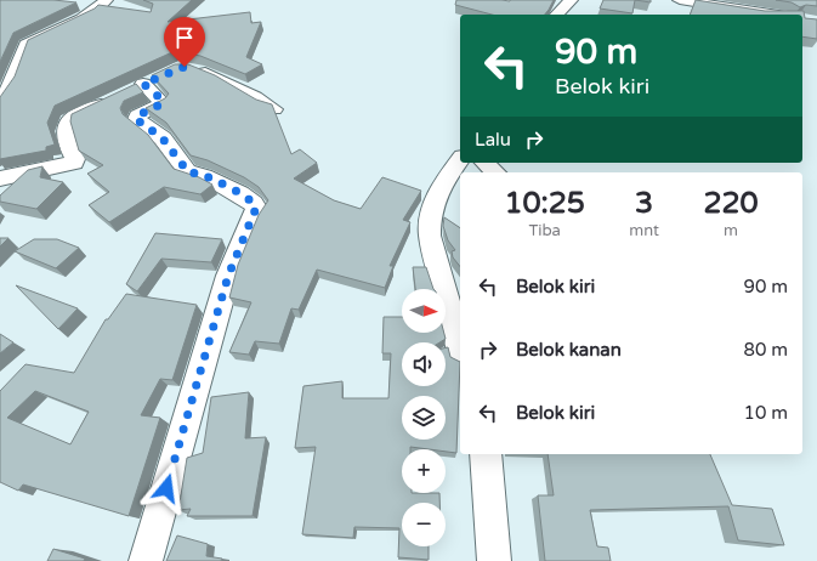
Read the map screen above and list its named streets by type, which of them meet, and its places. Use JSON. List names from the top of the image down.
{
  "north": "right",
  "page": {
    "turn": ["90 m", "Belok kiri"],
    "then": "Lalu",
    "eta": [
      "10:25",
      "Tiba",
      "3",
      "mnt",
      "220",
      "m"
    ],
    "list": [
      {
        "name": "Belok kiri",
        "value": "90 m"
      },
      {
        "name": "Belok kanan",
        "value": "80 m"
      },
      {
        "name": "Belok kiri",
        "value": "10 m"
      }
    ],
    "map_buttons": ["+", "−"]
  }
}
